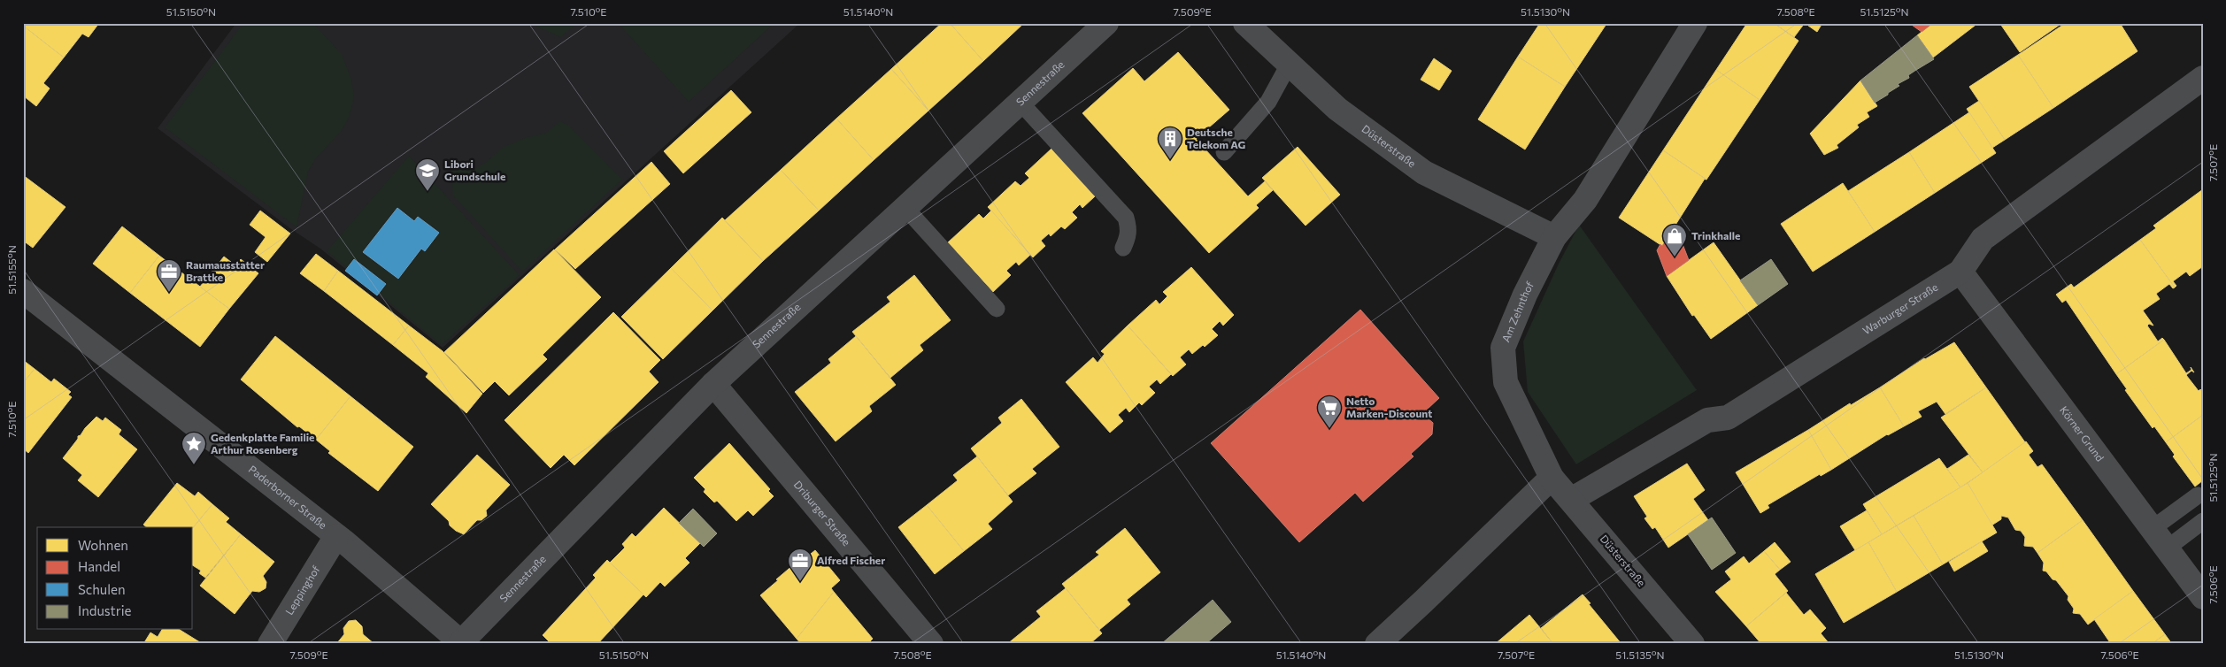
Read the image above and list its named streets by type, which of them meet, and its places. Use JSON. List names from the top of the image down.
{
  "streets": {
    "street": [
      "Sennestraße",
      "Düsterstraße",
      "Warburger Straße",
      "Am Zehnthof",
      "Körner Grund",
      "Paderborner Straße",
      "Driburger Straße",
      "Leppinghof"
    ]
  },
  "crossings": [
    ["Sennestraße", "Paderborner Straße"],
    ["Sennestraße", "Driburger Straße"],
    ["Düsterstraße", "Warburger Straße"],
    ["Düsterstraße", "Am Zehnthof"],
    ["Warburger Straße", "Körner Grund"],
    ["Paderborner Straße", "Leppinghof"]
  ],
  "places": {
    "building": ["Deutsche Telekom AG"],
    "school or university": ["Libori Grundschule"],
    "shop": ["Trinkhalle"],
    "office": ["Raumausstatter Brattke", "Alfred Fischer"],
    "supermarket": ["Netto Marken-Discount"],
    "place": ["Gedenkplatte Familie Arthur Rosenberg"]
  },
  "legend": [
    "Wohnen",
    "Handel",
    "Schulen",
    "Industrie"
  ],
  "coordinates": [
    "51.5150°N",
    "7.510°E",
    "51.5140°N",
    "7.509°E",
    "51.5130°N",
    "7.508°E",
    "51.5125°N",
    "7.507°E",
    "51.5155°N",
    "7.506°E",
    "51.5135°N"
  ]
}
